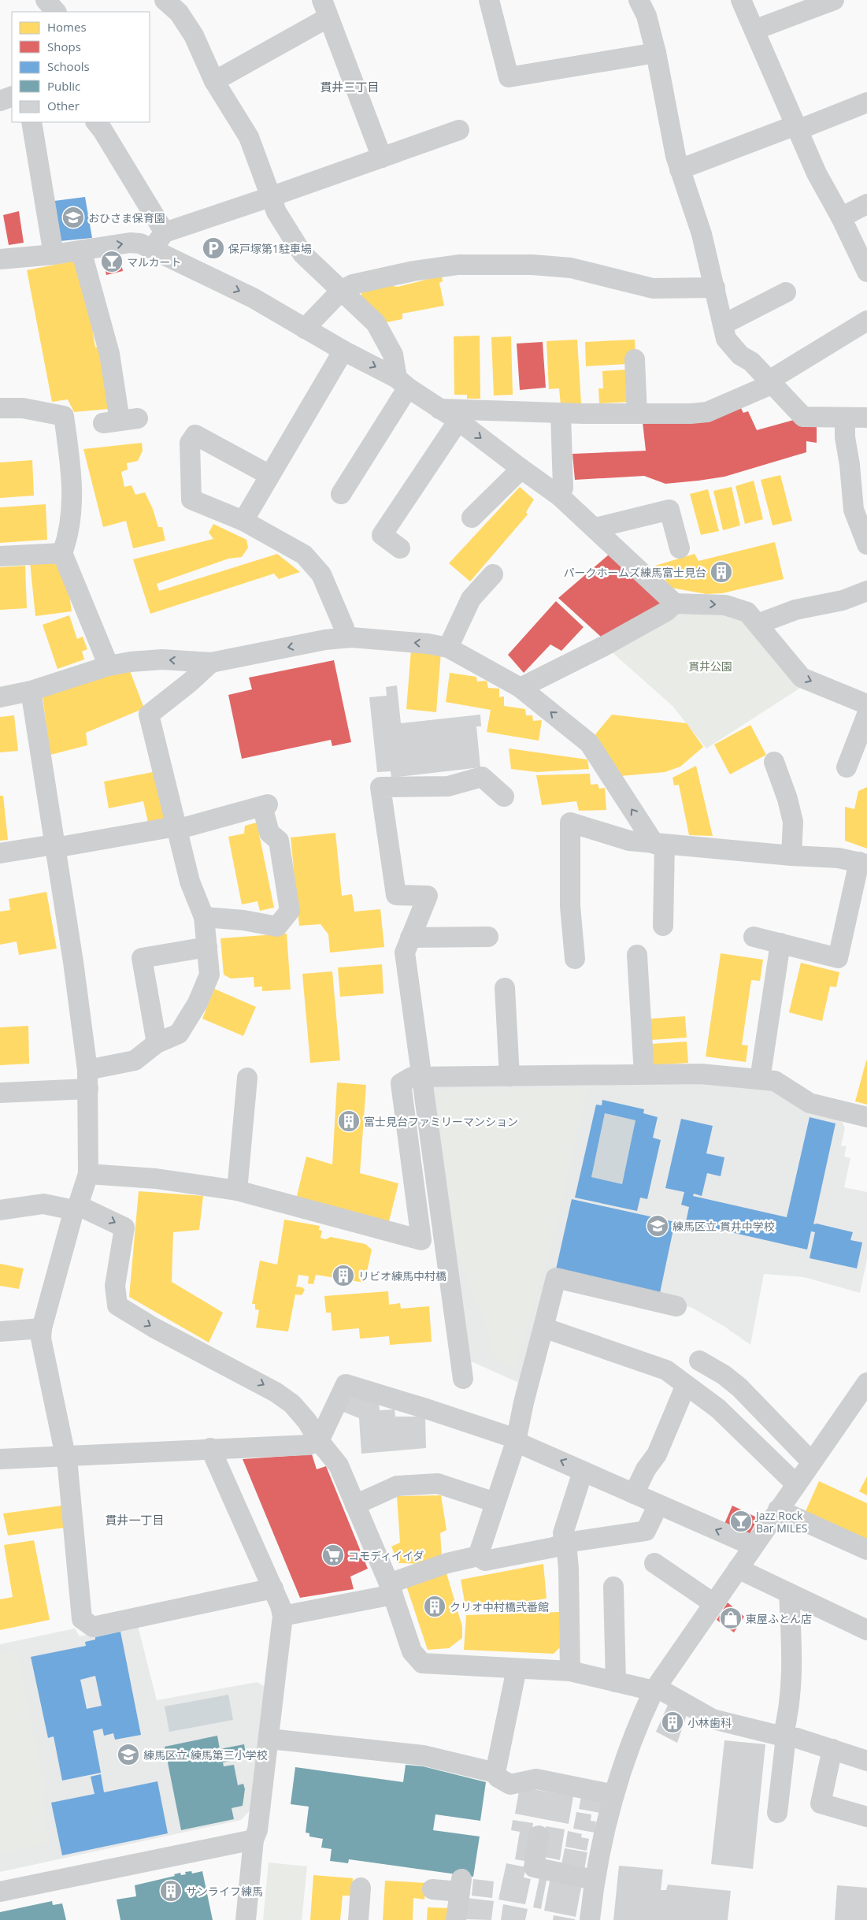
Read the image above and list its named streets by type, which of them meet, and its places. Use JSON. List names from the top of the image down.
{
  "districts": ["貫井三丁目", "貫井一丁目"],
  "parks": ["貫井公園"],
  "places": {
    "school or university": ["おひさま保育園", "練馬区立 貫井中学校", "練馬区立 練馬第三小学校"],
    "parking": ["保戸塚第1駐車場"],
    "bar": ["マルカート", "Jazz Rock Bar MILES"],
    "building": [
      "パークホームズ練馬富士見台",
      "富士見台ファミリーマンション",
      "リビオ練馬中村橋",
      "クリオ中村橋弐番館",
      "小林歯科",
      "サンライフ練馬"
    ],
    "supermarket": ["コモディイイダ"],
    "shop": ["東屋ふとん店"]
  },
  "legend": [
    "Homes",
    "Shops",
    "Schools",
    "Public",
    "Other"
  ]
}
